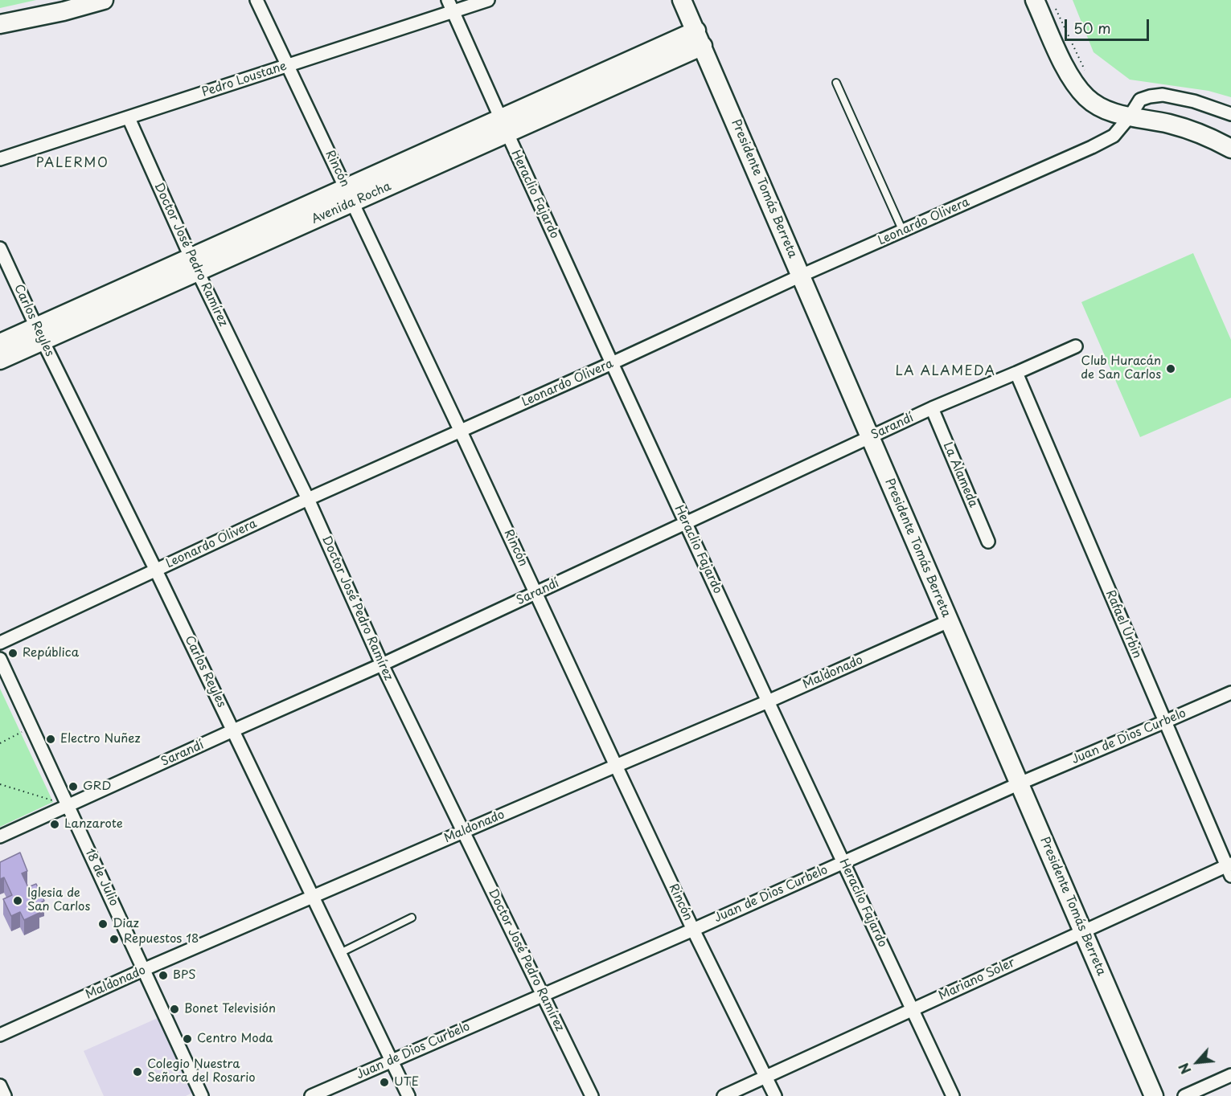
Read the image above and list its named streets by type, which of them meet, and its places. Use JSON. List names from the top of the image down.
{
  "streets": {
    "street": [
      "Pedro Loustane",
      "Rincón",
      "Presidente Tomás Berreta",
      "Heraclio Fajardo",
      "Avenida Rocha",
      "Leonardo Olivera",
      "Doctor José Pedro Ramírez",
      "Carlos Reyles",
      "Sarandí",
      "La Alameda",
      "Rafael Urbin",
      "Maldonado",
      "Juan de Dios Curbelo",
      "18 de Julio",
      "Mariano Soler"
    ]
  },
  "crossings": [
    ["Pedro Loustane", "Rincón"],
    ["Pedro Loustane", "Heraclio Fajardo"],
    ["Pedro Loustane", "Doctor José Pedro Ramírez"],
    ["Rincón", "Avenida Rocha"],
    ["Rincón", "Leonardo Olivera"],
    ["Rincón", "Sarandí"],
    ["Rincón", "Maldonado"],
    ["Rincón", "Juan de Dios Curbelo"],
    ["Rincón", "Mariano Soler"],
    ["Presidente Tomás Berreta", "Avenida Rocha"],
    ["Presidente Tomás Berreta", "Leonardo Olivera"],
    ["Presidente Tomás Berreta", "Sarandí"],
    ["Presidente Tomás Berreta", "Maldonado"],
    ["Presidente Tomás Berreta", "Juan de Dios Curbelo"],
    ["Presidente Tomás Berreta", "Mariano Soler"],
    ["Heraclio Fajardo", "Avenida Rocha"],
    ["Heraclio Fajardo", "Leonardo Olivera"],
    ["Heraclio Fajardo", "Sarandí"],
    ["Heraclio Fajardo", "Maldonado"],
    ["Heraclio Fajardo", "Juan de Dios Curbelo"],
    ["Heraclio Fajardo", "Mariano Soler"],
    ["Avenida Rocha", "Doctor José Pedro Ramírez"],
    ["Avenida Rocha", "Carlos Reyles"],
    ["Leonardo Olivera", "Doctor José Pedro Ramírez"],
    ["Leonardo Olivera", "Carlos Reyles"],
    ["Doctor José Pedro Ramírez", "Sarandí"],
    ["Doctor José Pedro Ramírez", "Maldonado"],
    ["Doctor José Pedro Ramírez", "Juan de Dios Curbelo"],
    ["Carlos Reyles", "Sarandí"],
    ["Carlos Reyles", "Maldonado"],
    ["Carlos Reyles", "Juan de Dios Curbelo"],
    ["Sarandí", "La Alameda"],
    ["Sarandí", "Rafael Urbin"],
    ["Sarandí", "18 de Julio"],
    ["Rafael Urbin", "Juan de Dios Curbelo"],
    ["Rafael Urbin", "Mariano Soler"],
    ["Maldonado", "18 de Julio"]
  ],
  "districts": ["PALERMO", "LA ALAMEDA"],
  "places": [
    "Club Huracán de San Carlos",
    "República",
    "Electro Nuñez",
    "GRD",
    "Lanzarote",
    "Iglesia de San Carlos",
    "Diaz",
    "Repuestos 18",
    "BPS",
    "Bonet Televisión",
    "Centro Moda",
    "Colegio Nuestra Señora del Rosario",
    "UTE"
  ],
  "scale_bar": "50 m",
  "north": "bottom left"
}
